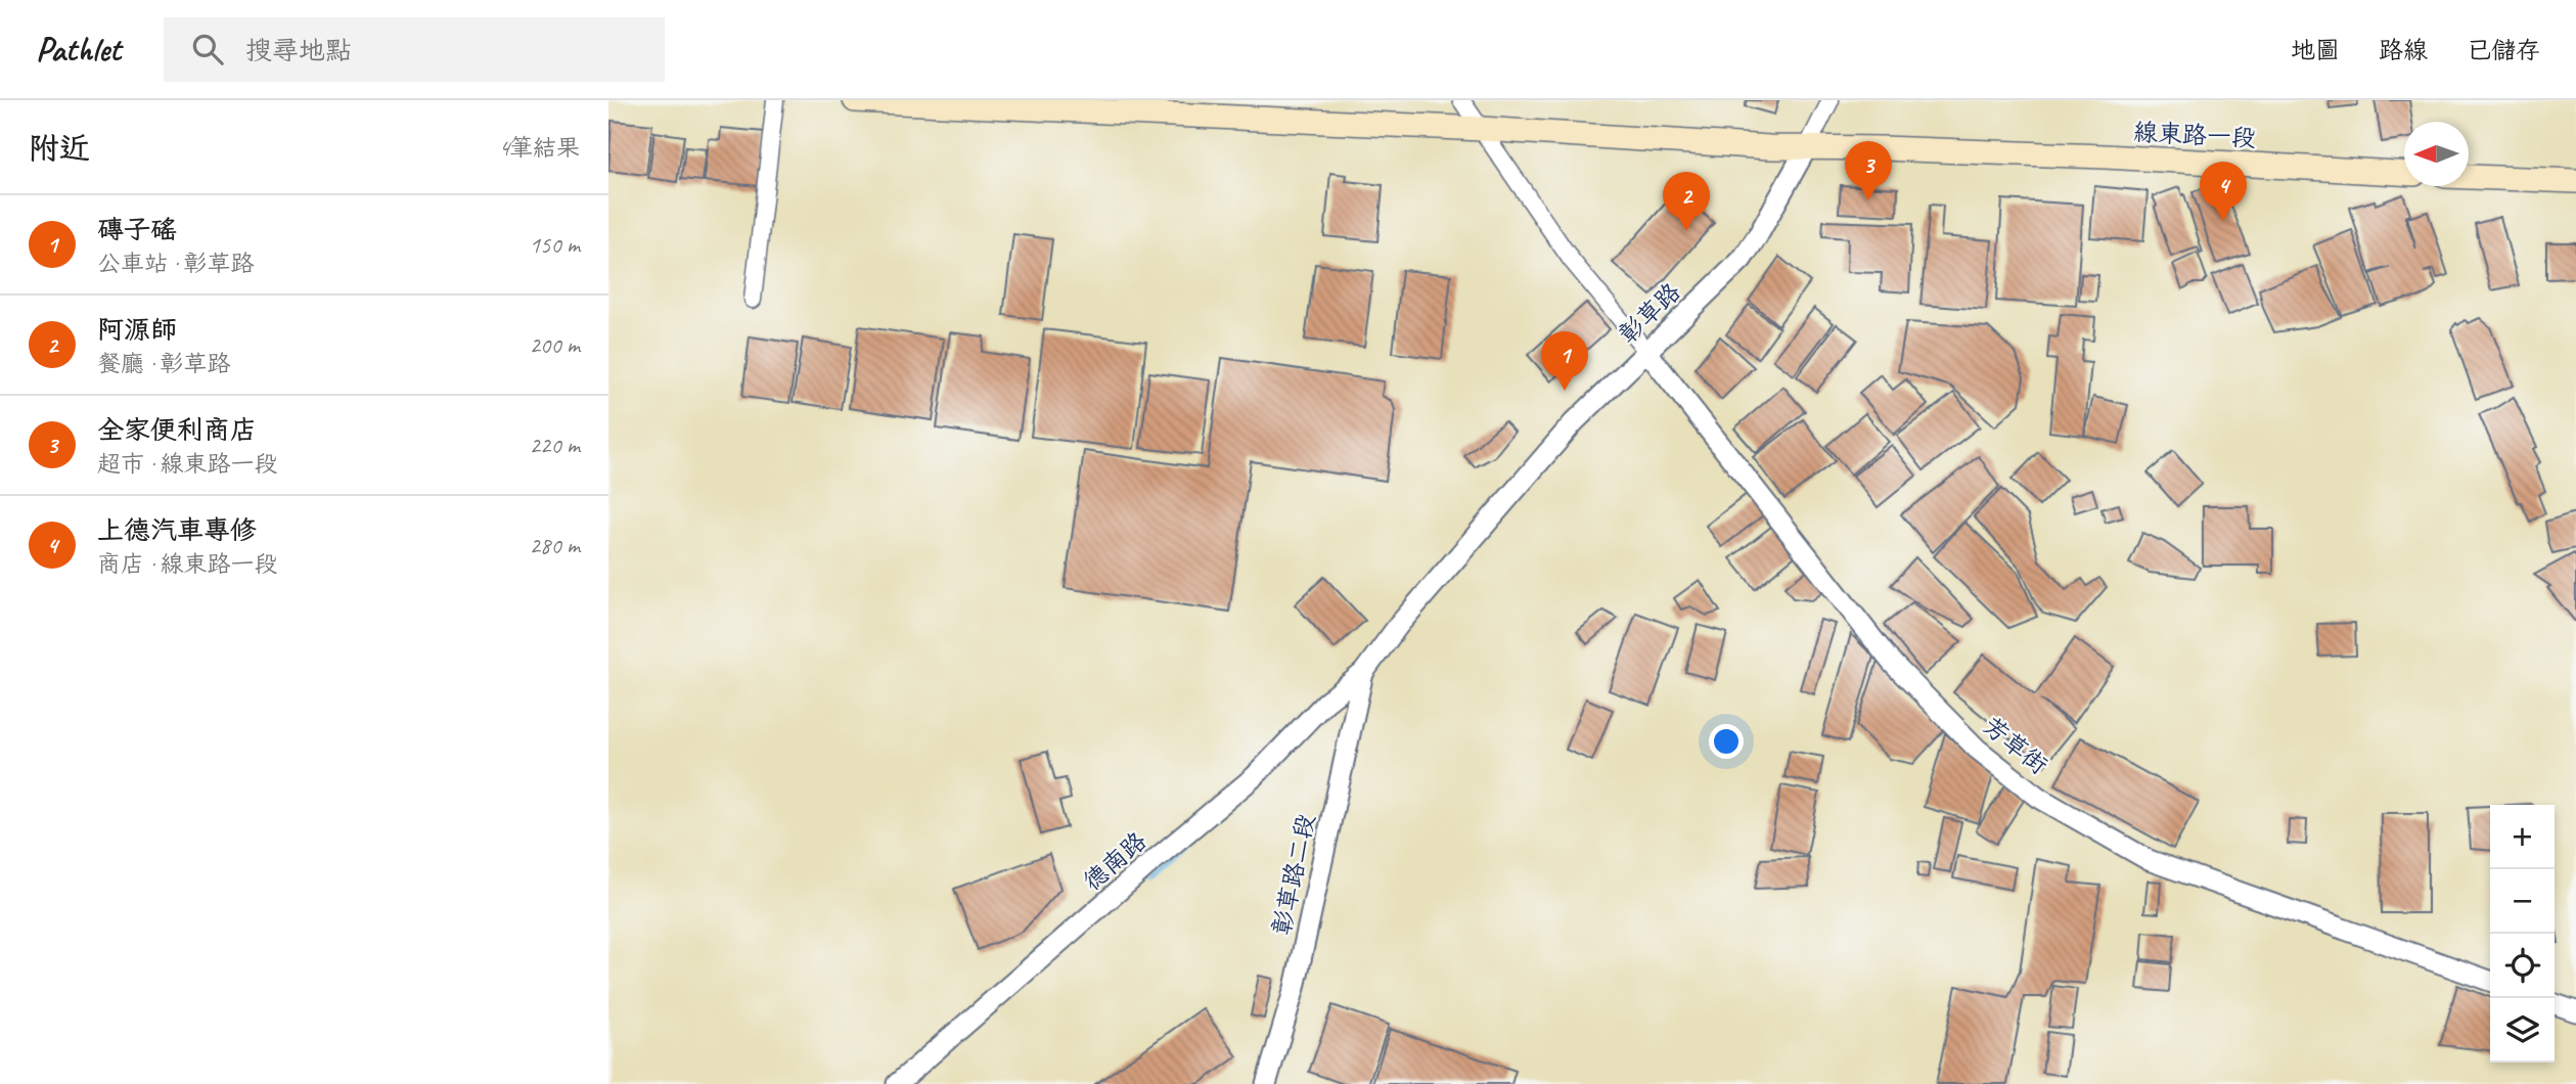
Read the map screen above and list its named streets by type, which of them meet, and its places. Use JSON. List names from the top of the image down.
{
  "streets": {
    "main road": ["線東路一段"],
    "street": [
      "彰草路",
      "芳草街",
      "德南路",
      "彰草路二段"
    ]
  },
  "crossings": [
    ["線東路一段", "彰草路"],
    ["彰草路", "芳草街"],
    ["彰草路", "德南路"],
    ["彰草路", "彰草路二段"],
    ["德南路", "彰草路二段"]
  ],
  "north": "left",
  "page": {
    "header": "Pathlet",
    "search": "搜尋地點",
    "nav": ["地圖", "路線", "已儲存"],
    "heading": ["附近", "4筆結果"],
    "pins": [
      "3",
      "4",
      "2",
      "1"
    ],
    "list": [
      {
        "mark": "1",
        "name": "磚子磘",
        "note": "公車站 · 彰草路",
        "value": "150 m"
      },
      {
        "mark": "2",
        "name": "阿源師",
        "note": "餐廳 · 彰草路",
        "value": "200 m"
      },
      {
        "mark": "3",
        "name": "全家便利商店",
        "note": "超市 · 線東路一段",
        "value": "220 m"
      },
      {
        "mark": "4",
        "name": "上德汽車專修",
        "note": "商店 · 線東路一段",
        "value": "280 m"
      }
    ],
    "map_buttons": ["+", "−"]
  }
}
